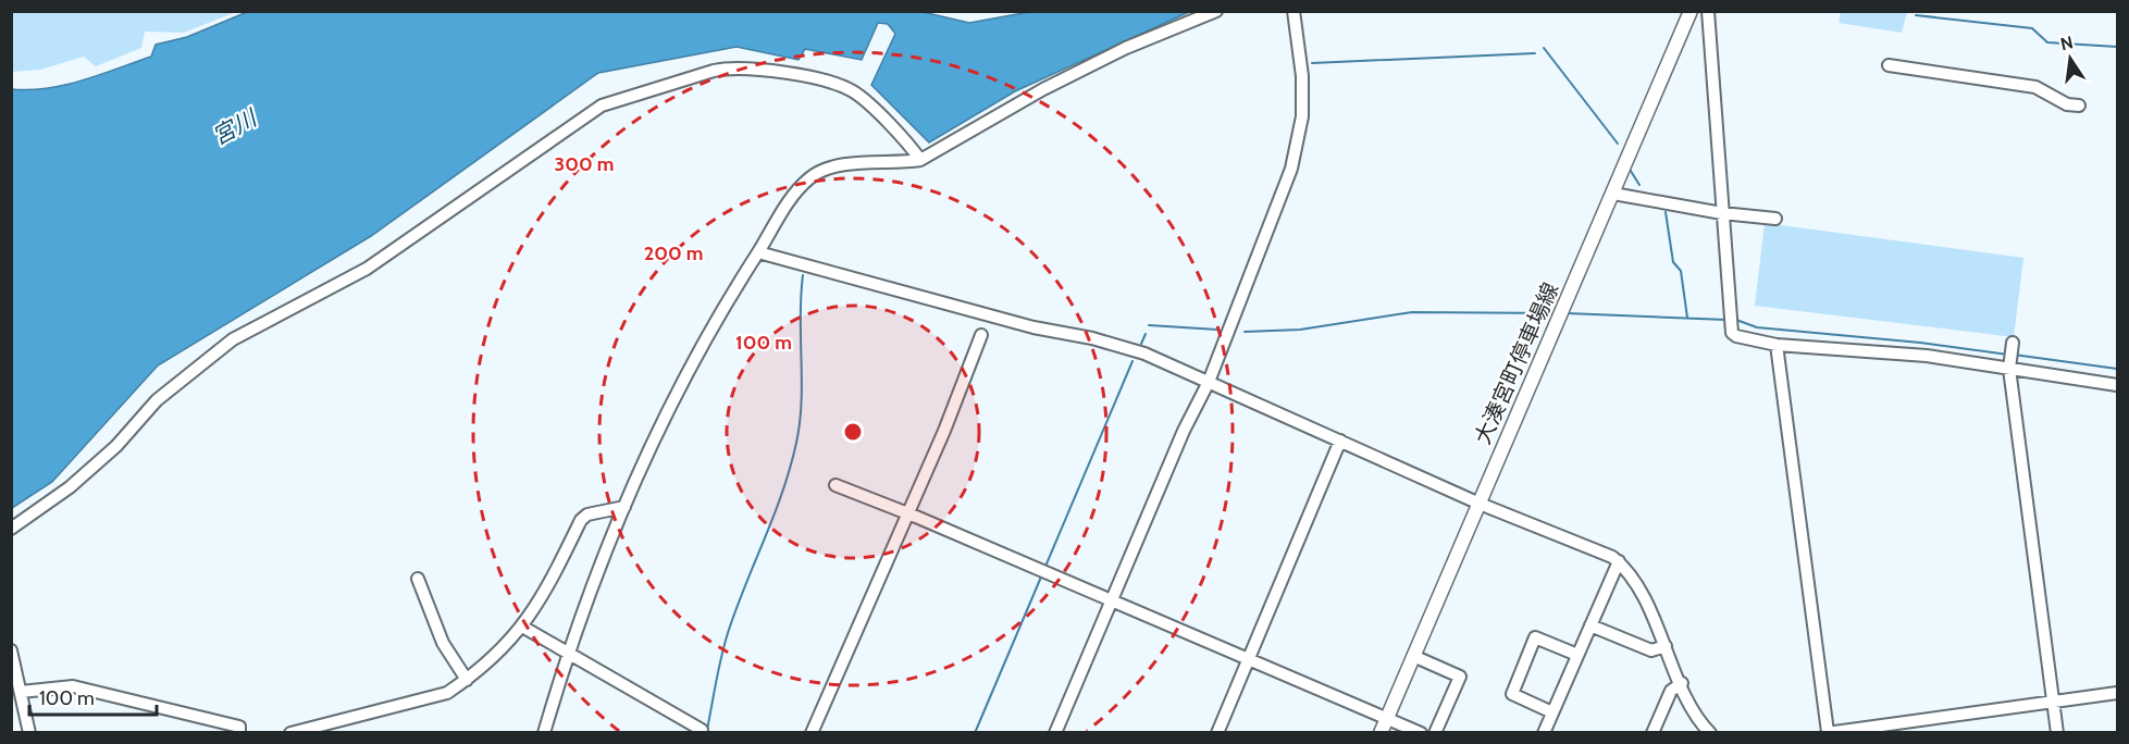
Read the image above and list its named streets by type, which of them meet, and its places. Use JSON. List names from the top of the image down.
{
  "streets": {
    "main road": ["大湊宮町停車場線"]
  },
  "water": ["宮川"],
  "scale_bar": "100 m",
  "north": "top",
  "rings": ["300 m", "200 m", "100 m"]
}
